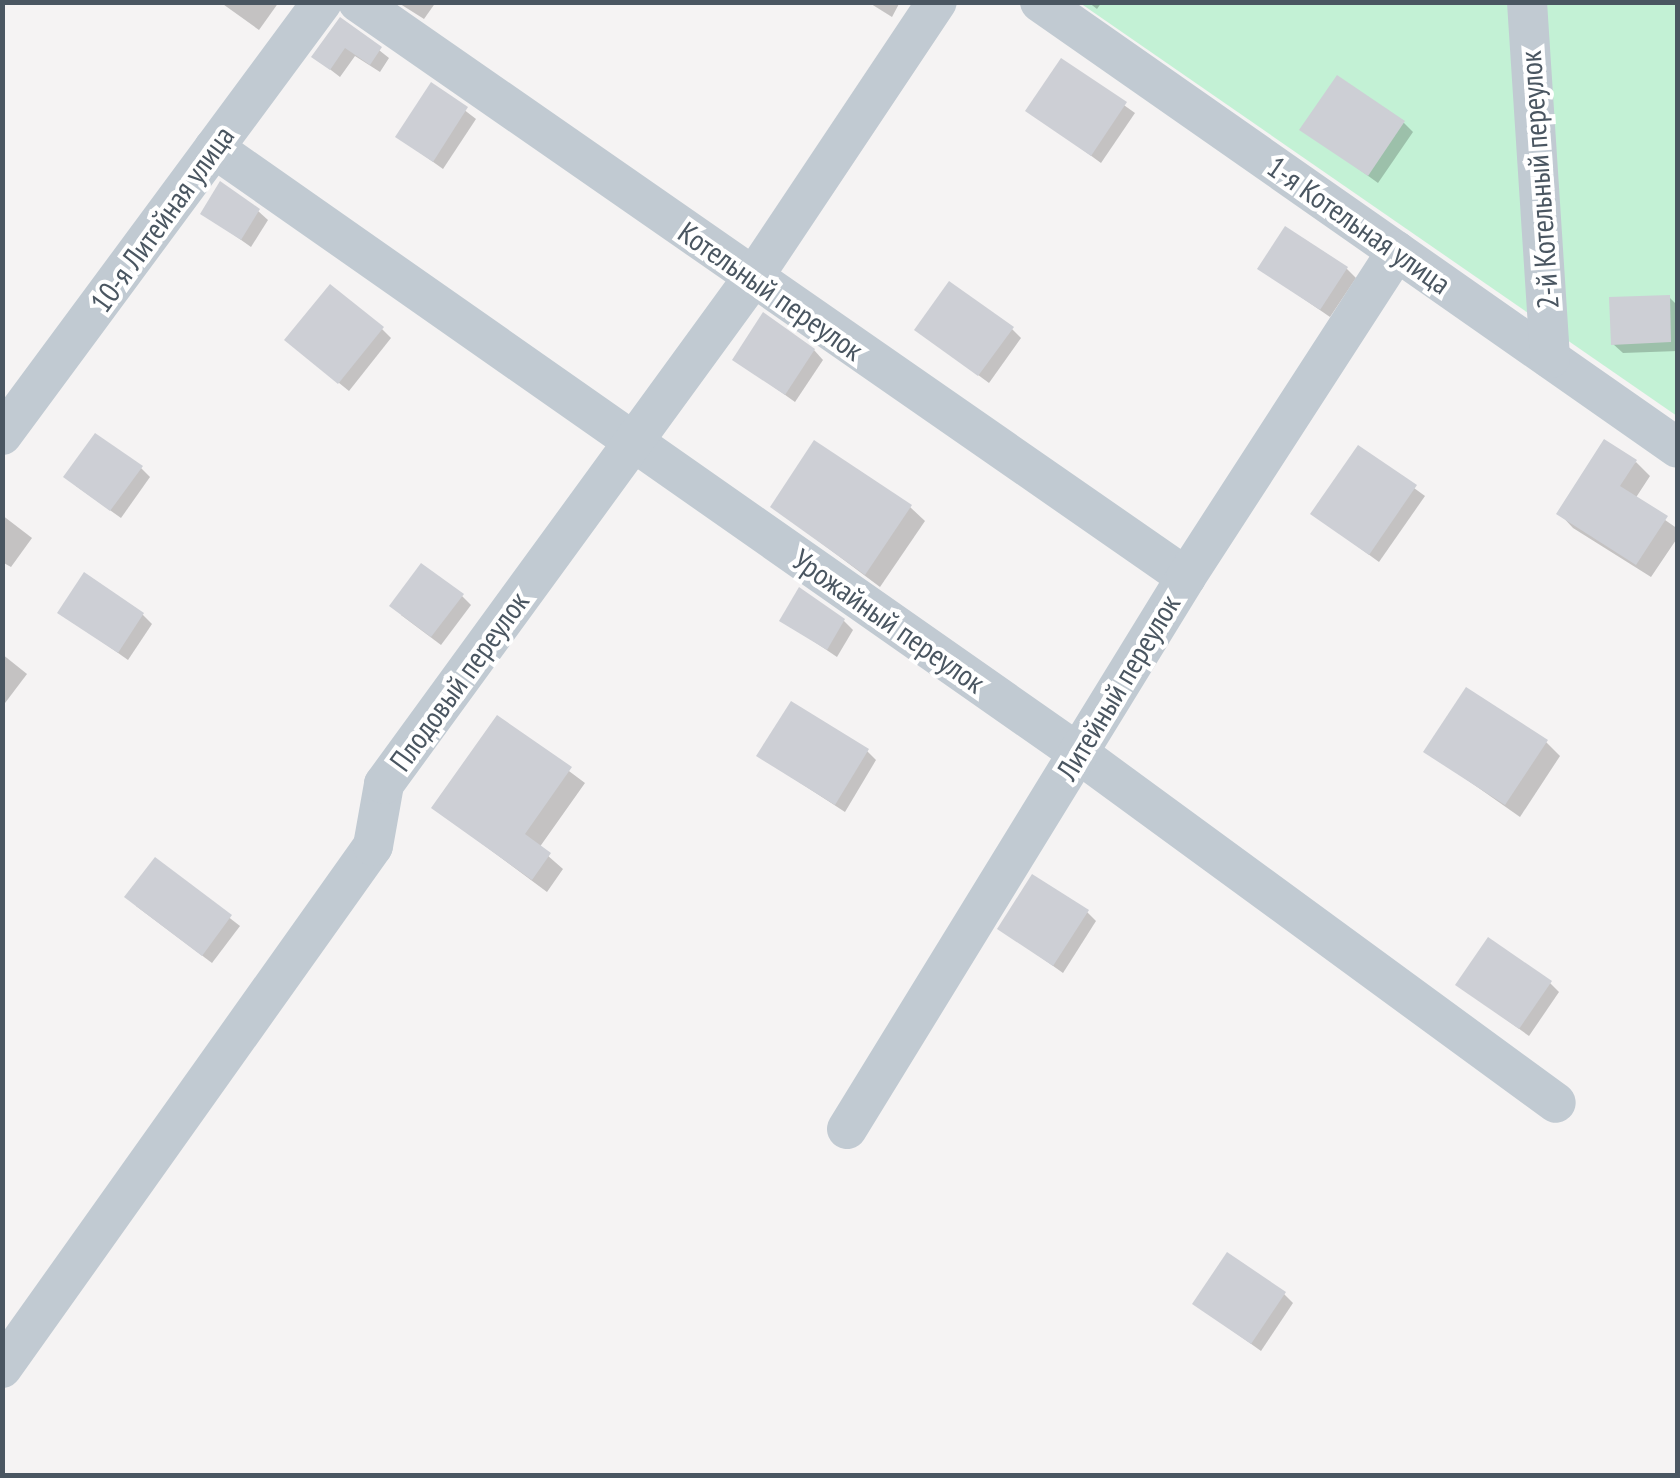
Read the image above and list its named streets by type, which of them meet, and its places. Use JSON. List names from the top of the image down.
{
  "streets": {
    "street": [
      "2-й Котельный переулок",
      "10-я Литейная улица",
      "1-я Котельная улица",
      "Котельный переулок",
      "Урожайный переулок",
      "Плодовый переулок",
      "Литейный переулок"
    ]
  },
  "crossings": [
    ["2-й Котельный переулок", "1-я Котельная улица"],
    ["10-я Литейная улица", "Урожайный переулок"],
    ["1-я Котельная улица", "Литейный переулок"],
    ["Котельный переулок", "Плодовый переулок"],
    ["Котельный переулок", "Литейный переулок"],
    ["Урожайный переулок", "Плодовый переулок"],
    ["Урожайный переулок", "Литейный переулок"]
  ]
}
